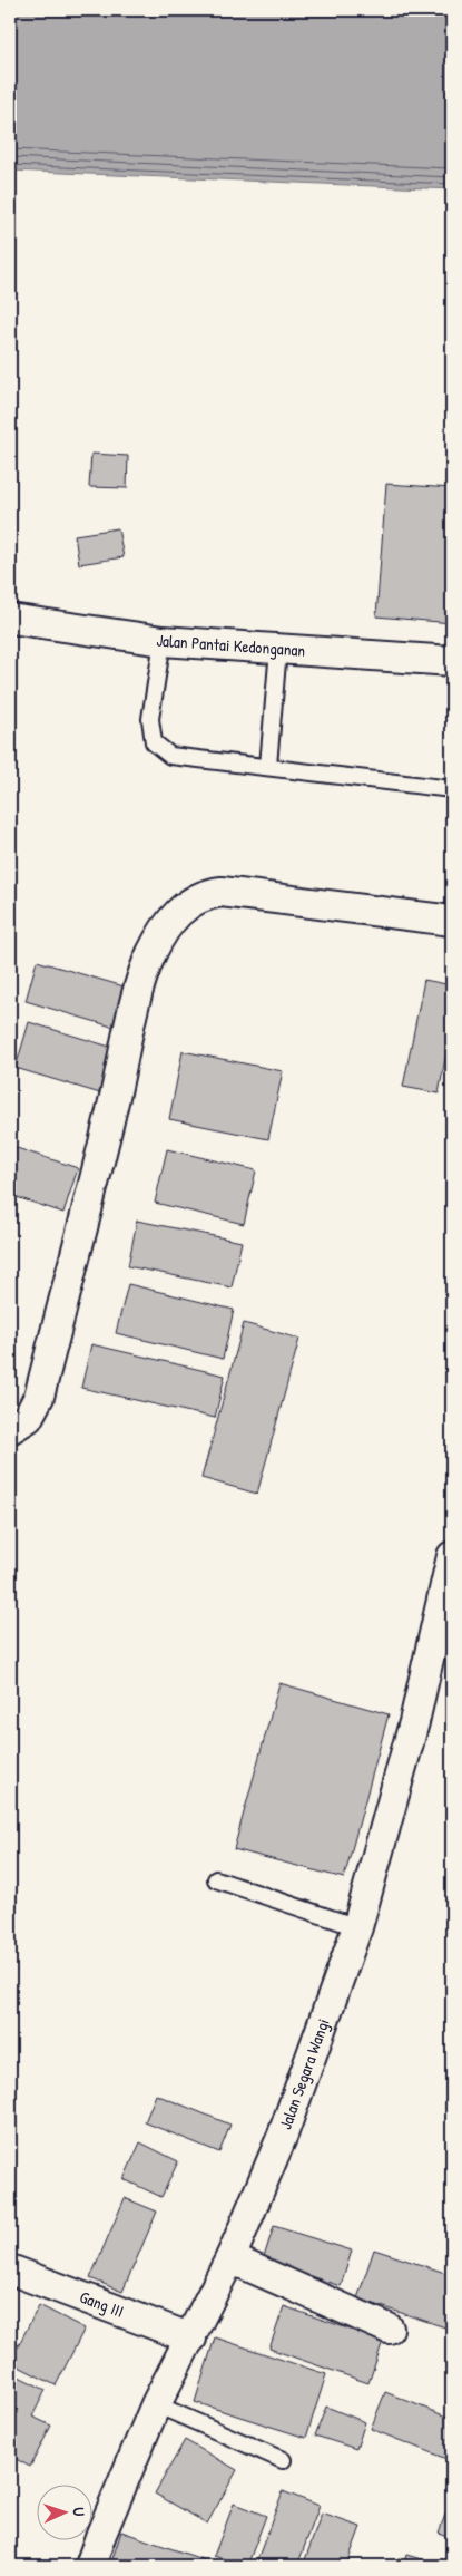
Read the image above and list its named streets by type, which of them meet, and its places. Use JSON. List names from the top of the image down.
{
  "streets": {
    "street": ["Jalan Pantai Kedonganan", "Jalan Segara Wangi", "Gang III"]
  },
  "crossings": [
    ["Jalan Segara Wangi", "Gang III"]
  ],
  "north": "right"
}
